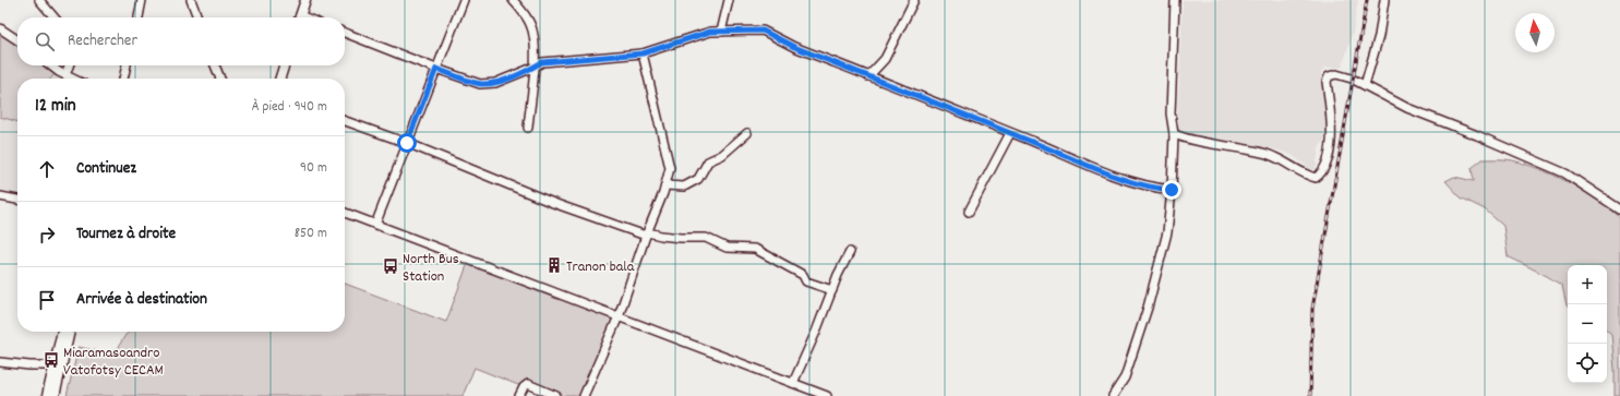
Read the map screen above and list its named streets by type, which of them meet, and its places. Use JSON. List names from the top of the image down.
{
  "places": {
    "building": ["Tranon bala"],
    "bus stop": ["North Bus Station", "Miaramasoandro Vatofotsy CECAM"]
  },
  "north": "top",
  "page": {
    "search": "Rechercher",
    "heading": ["12 min", "À pied · 940 m"],
    "list": [
      ["Continuez", "90 m"],
      ["Tournez à droite", "850 m"],
      "Arrivée à destination"
    ],
    "map_buttons": ["+", "−"]
  }
}
